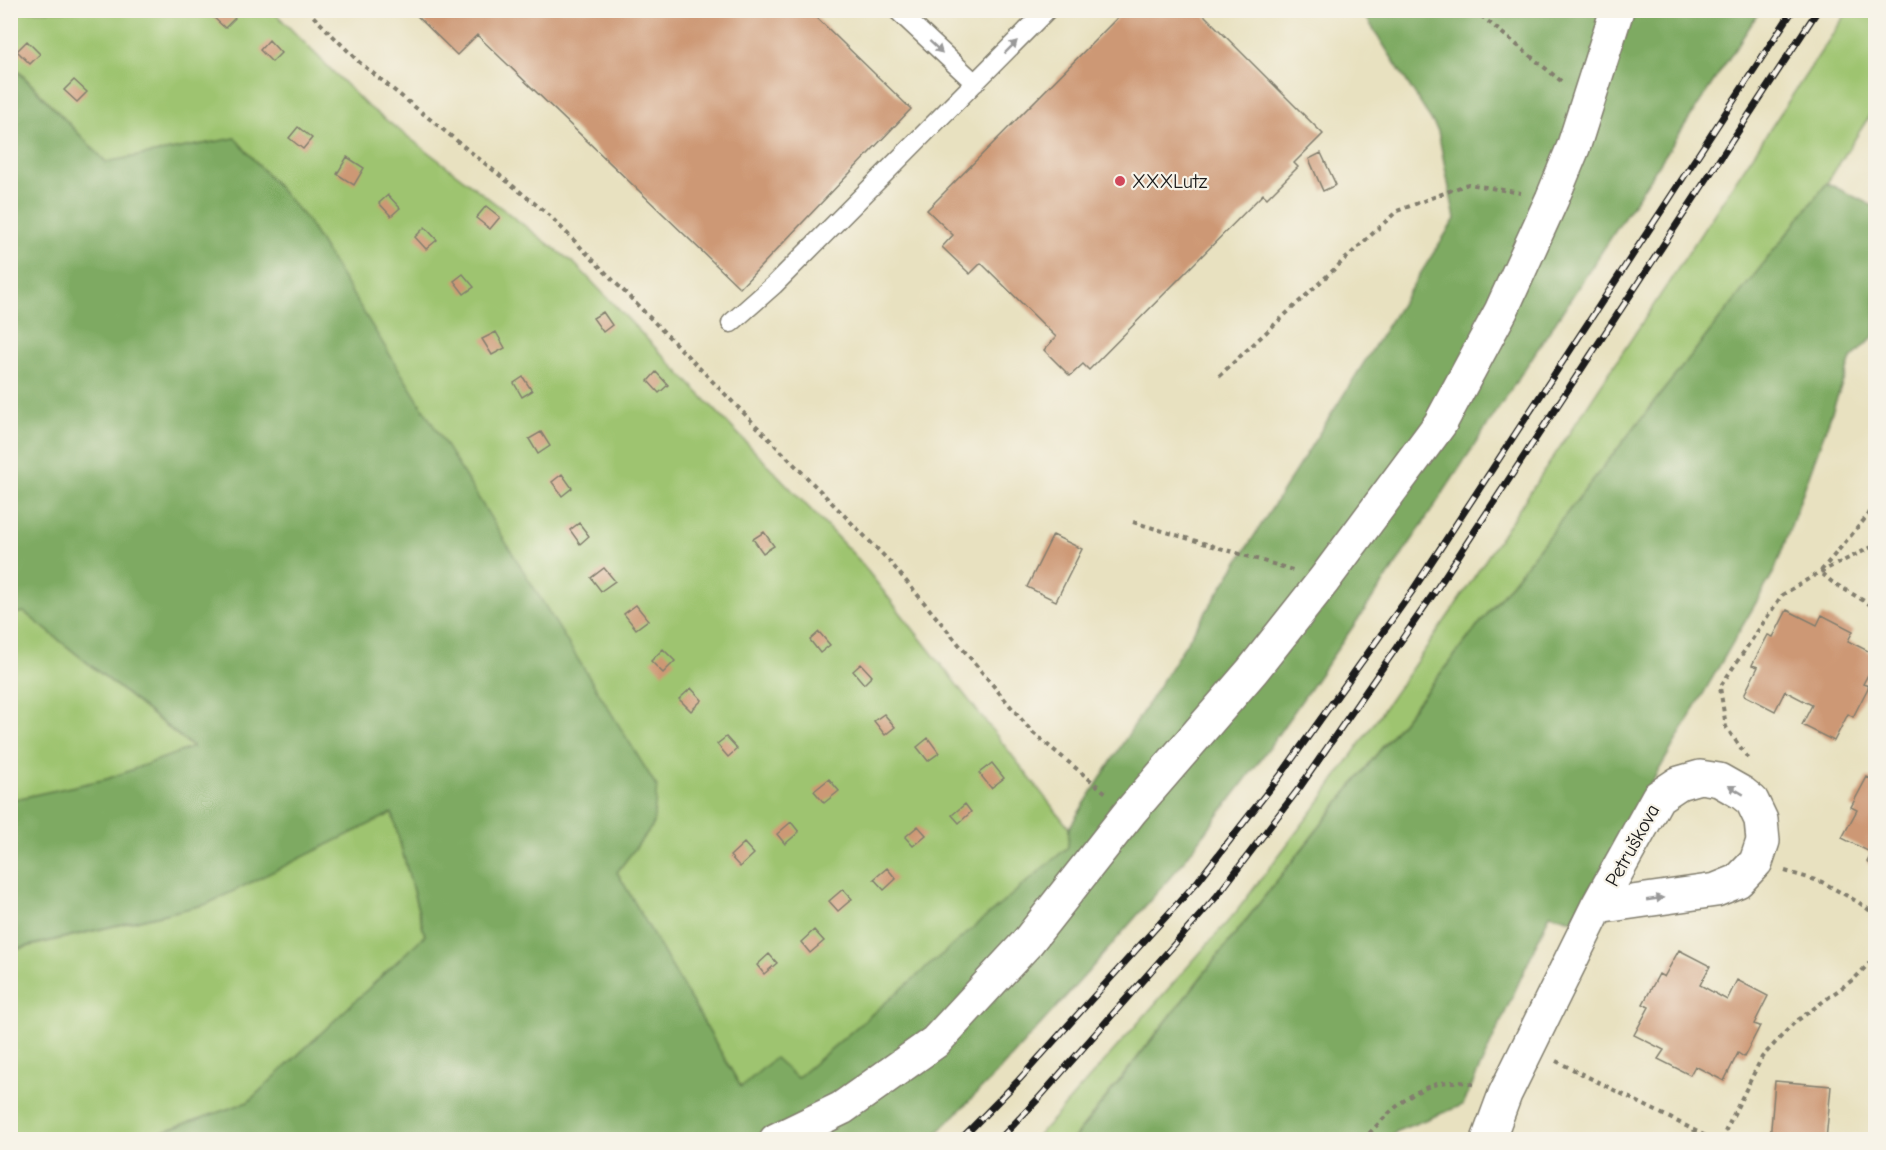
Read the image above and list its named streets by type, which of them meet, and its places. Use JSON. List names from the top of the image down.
{
  "streets": {
    "street": ["Petruškova"]
  },
  "places": ["XXXLutz"]
}
